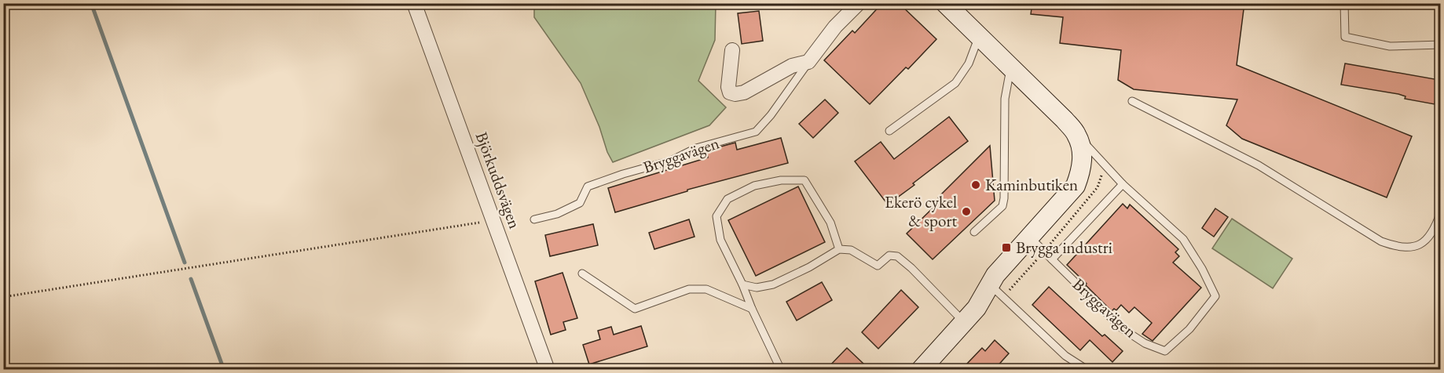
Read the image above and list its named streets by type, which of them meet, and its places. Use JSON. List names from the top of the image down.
{
  "streets": {
    "main road": ["Bryggavägen"],
    "street": ["Björkuddsvägen"]
  },
  "places": {
    "other": ["Kaminbutiken", "Ekerö cykel & sport"],
    "transit": ["Brygga industri"]
  }
}
